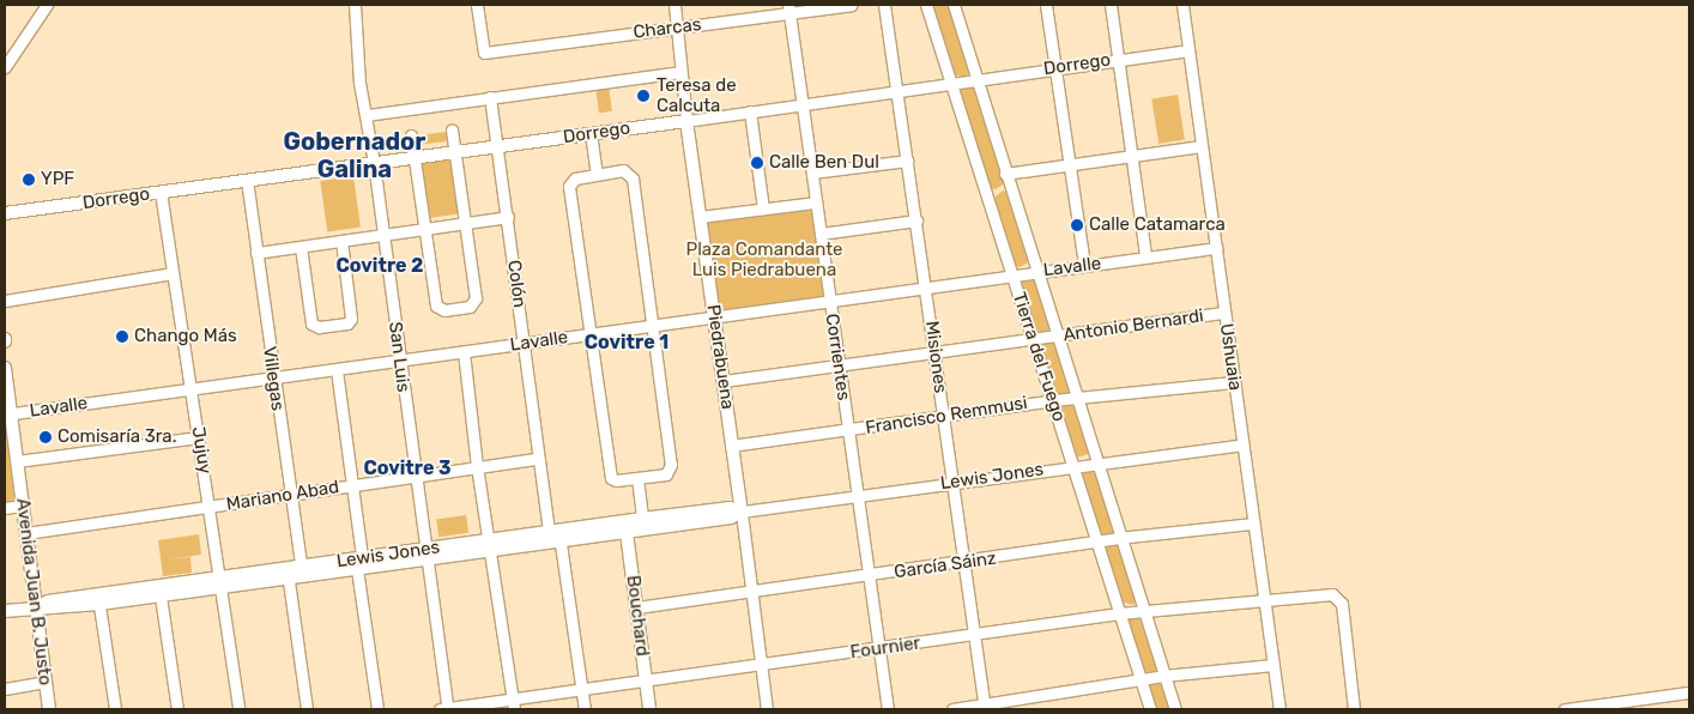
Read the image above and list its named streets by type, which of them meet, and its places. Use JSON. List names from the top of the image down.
{
  "streets": {
    "main road": [
      "Dorrego",
      "Piedrabuena",
      "Lewis Jones",
      "Avenida Juan B. Justo",
      "Bouchard"
    ],
    "street": [
      "Charcas",
      "Lavalle",
      "Colón",
      "Antonio Bernardi",
      "San Luis",
      "Corrientes",
      "Misiones",
      "Tierra del Fuego",
      "Ushuaia",
      "Villegas",
      "Francisco Remmusi",
      "Jujuy",
      "Mariano Abad",
      "García Sáinz",
      "Fournier"
    ]
  },
  "crossings": [
    ["Charcas", "Piedrabuena"],
    ["Charcas", "Corrientes"],
    ["Dorrego", "Colón"],
    ["Dorrego", "San Luis"],
    ["Dorrego", "Piedrabuena"],
    ["Dorrego", "Corrientes"],
    ["Dorrego", "Misiones"],
    ["Dorrego", "Tierra del Fuego"],
    ["Dorrego", "Ushuaia"],
    ["Dorrego", "Villegas"],
    ["Dorrego", "Jujuy"],
    ["Lavalle", "Colón"],
    ["Lavalle", "San Luis"],
    ["Lavalle", "Piedrabuena"],
    ["Lavalle", "Corrientes"],
    ["Lavalle", "Misiones"],
    ["Lavalle", "Tierra del Fuego"],
    ["Lavalle", "Ushuaia"],
    ["Lavalle", "Villegas"],
    ["Lavalle", "Jujuy"],
    ["Lavalle", "Avenida Juan B. Justo"],
    ["Colón", "Lewis Jones"],
    ["Colón", "Mariano Abad"],
    ["Colón", "Fournier"],
    ["Antonio Bernardi", "Piedrabuena"],
    ["Antonio Bernardi", "Corrientes"],
    ["Antonio Bernardi", "Misiones"],
    ["Antonio Bernardi", "Tierra del Fuego"],
    ["Antonio Bernardi", "Ushuaia"],
    ["San Luis", "Lewis Jones"],
    ["San Luis", "Mariano Abad"],
    ["San Luis", "Fournier"],
    ["Piedrabuena", "Francisco Remmusi"],
    ["Piedrabuena", "Lewis Jones"],
    ["Piedrabuena", "García Sáinz"],
    ["Piedrabuena", "Fournier"],
    ["Corrientes", "Francisco Remmusi"],
    ["Corrientes", "Lewis Jones"],
    ["Corrientes", "García Sáinz"],
    ["Corrientes", "Fournier"],
    ["Misiones", "Francisco Remmusi"],
    ["Misiones", "Lewis Jones"],
    ["Misiones", "García Sáinz"],
    ["Misiones", "Fournier"],
    ["Tierra del Fuego", "Francisco Remmusi"],
    ["Tierra del Fuego", "Lewis Jones"],
    ["Tierra del Fuego", "García Sáinz"],
    ["Tierra del Fuego", "Fournier"],
    ["Ushuaia", "Francisco Remmusi"],
    ["Ushuaia", "Lewis Jones"],
    ["Ushuaia", "García Sáinz"],
    ["Ushuaia", "Fournier"],
    ["Villegas", "Lewis Jones"],
    ["Villegas", "Mariano Abad"],
    ["Jujuy", "Lewis Jones"],
    ["Jujuy", "Mariano Abad"],
    ["Lewis Jones", "Avenida Juan B. Justo"],
    ["Lewis Jones", "Bouchard"],
    ["Mariano Abad", "Avenida Juan B. Justo"],
    ["García Sáinz", "Bouchard"],
    ["Bouchard", "Fournier"]
  ],
  "districts": [
    "Gobernador Galina",
    "Covitre 2",
    "Covitre 1",
    "Covitre 3"
  ],
  "parks": ["Plaza Comandante Luis Piedrabuena"],
  "places": [
    "Teresa de Calcuta",
    "Calle Ben Dul",
    "YPF",
    "Calle Catamarca",
    "Chango Más",
    "Comisaría 3ra."
  ]
}
